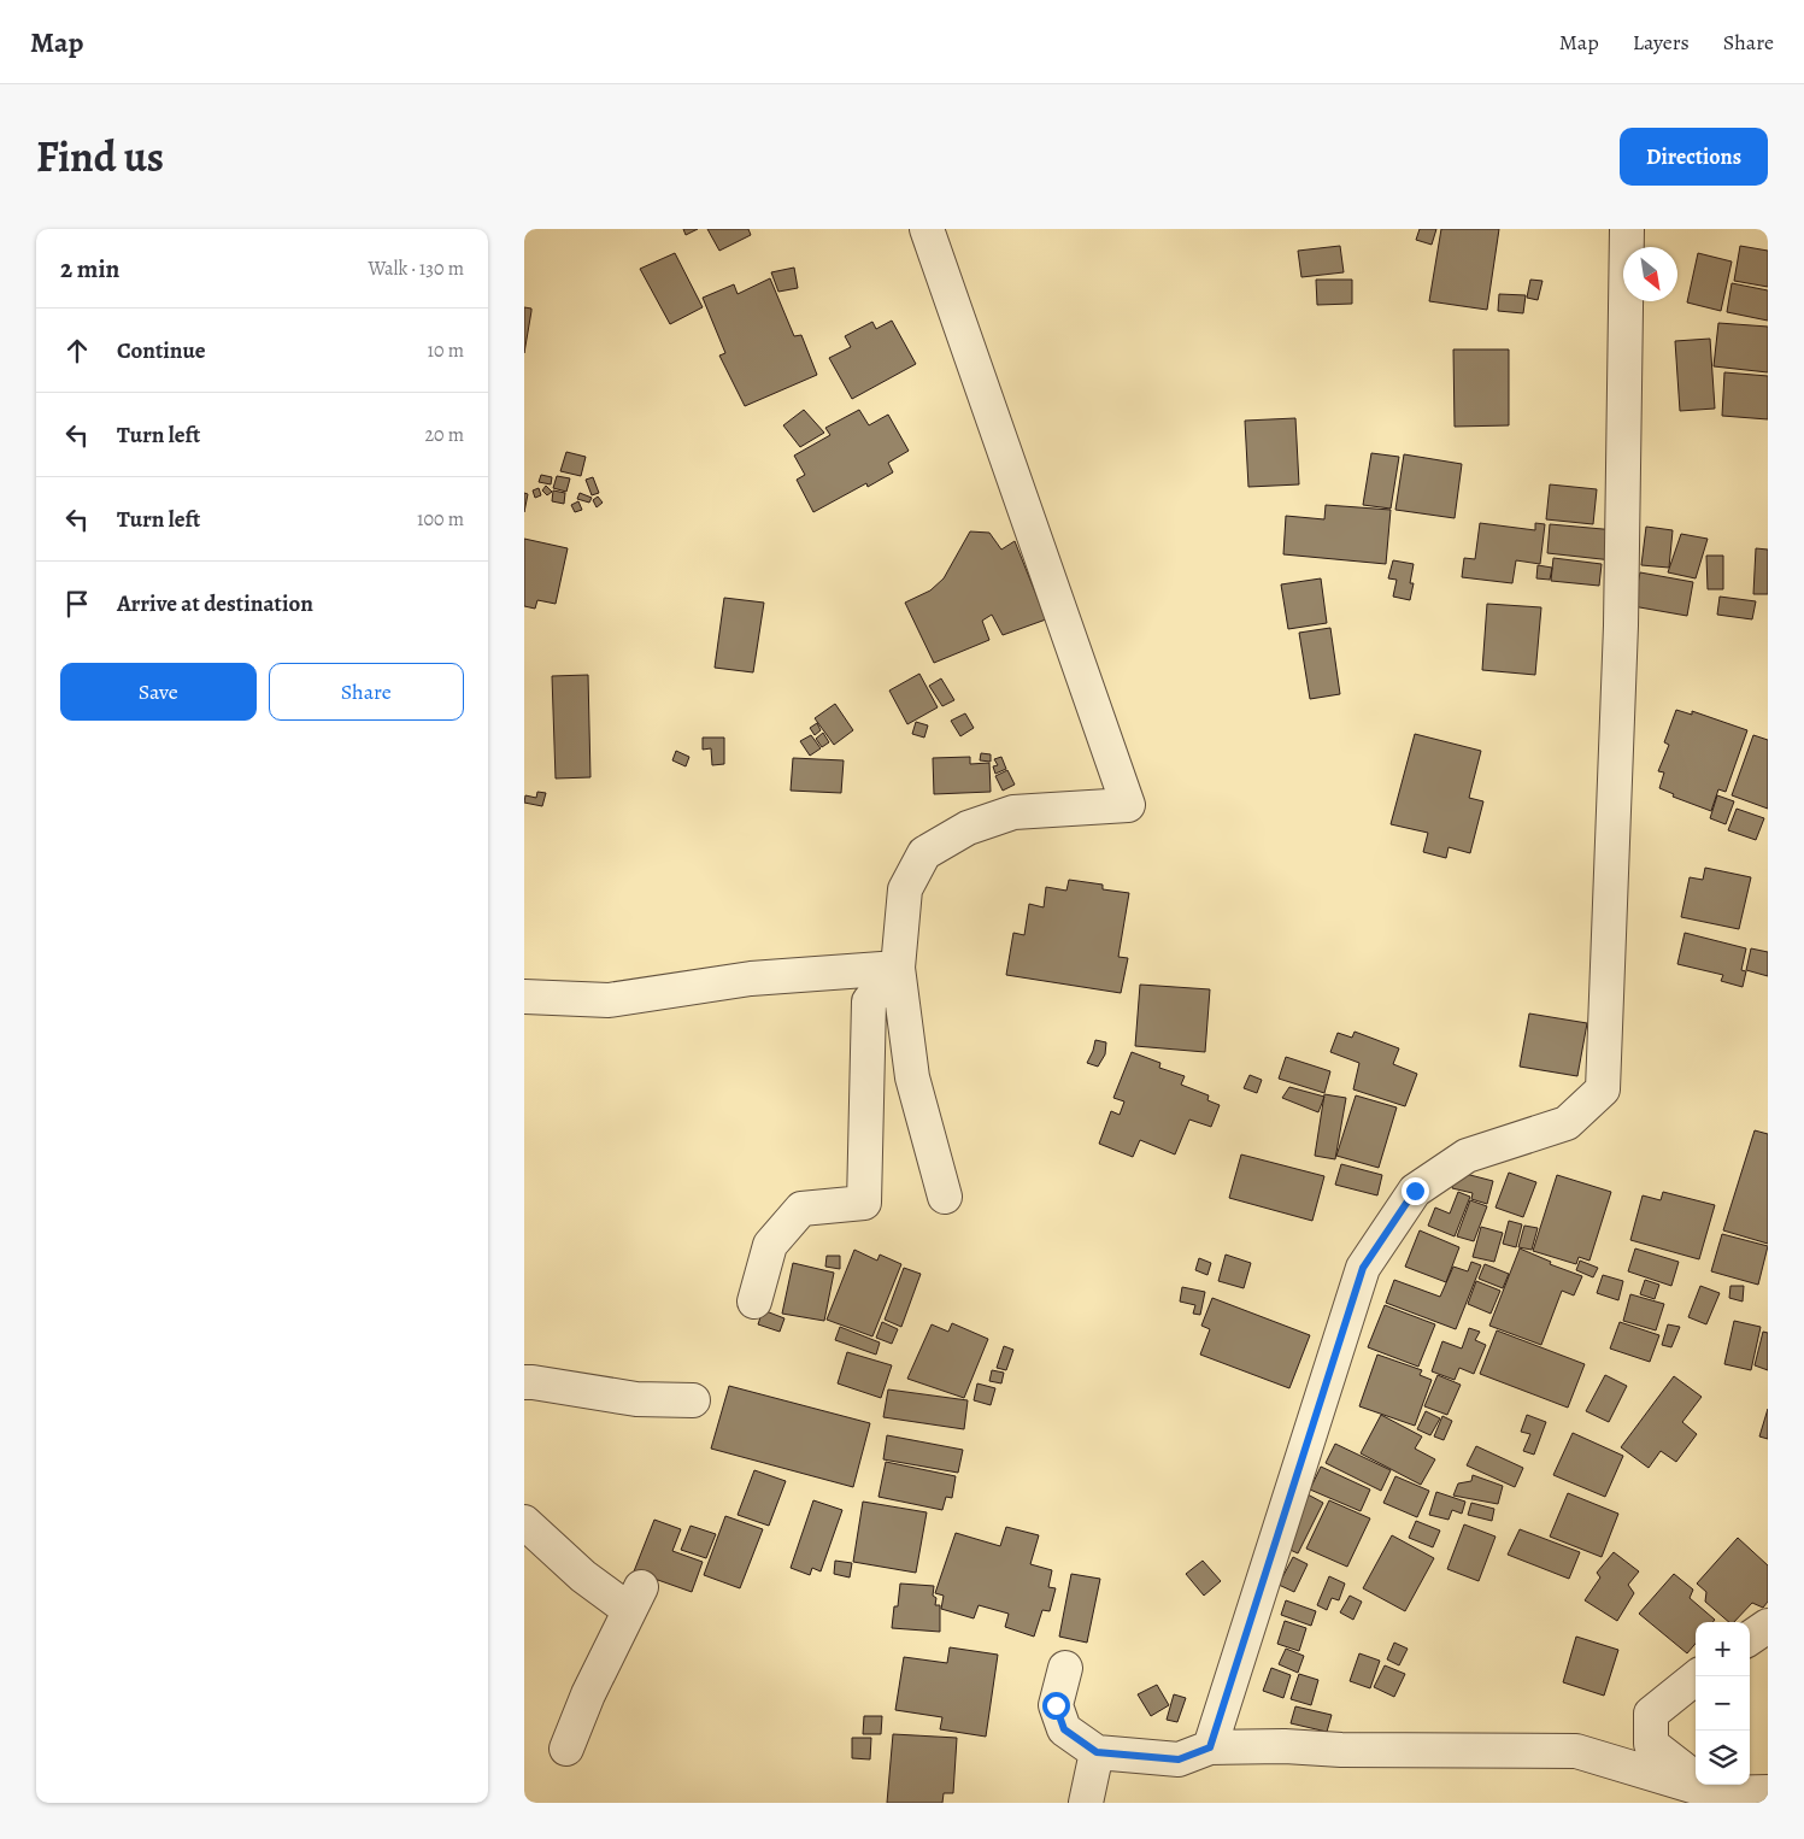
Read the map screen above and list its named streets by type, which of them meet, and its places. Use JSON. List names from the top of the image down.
{
  "north": "bottom right",
  "page": {
    "header": "Map",
    "nav": ["Map", "Layers", "Share"],
    "title": "Find us",
    "buttons": [
      "Directions",
      ["Save", "Share"]
    ],
    "heading": ["2 min", "Walk · 130 m"],
    "list": [
      ["Continue", "10 m"],
      ["Turn left", "20 m"],
      ["Turn left", "100 m"],
      "Arrive at destination"
    ],
    "map_buttons": ["+", "−"]
  }
}
